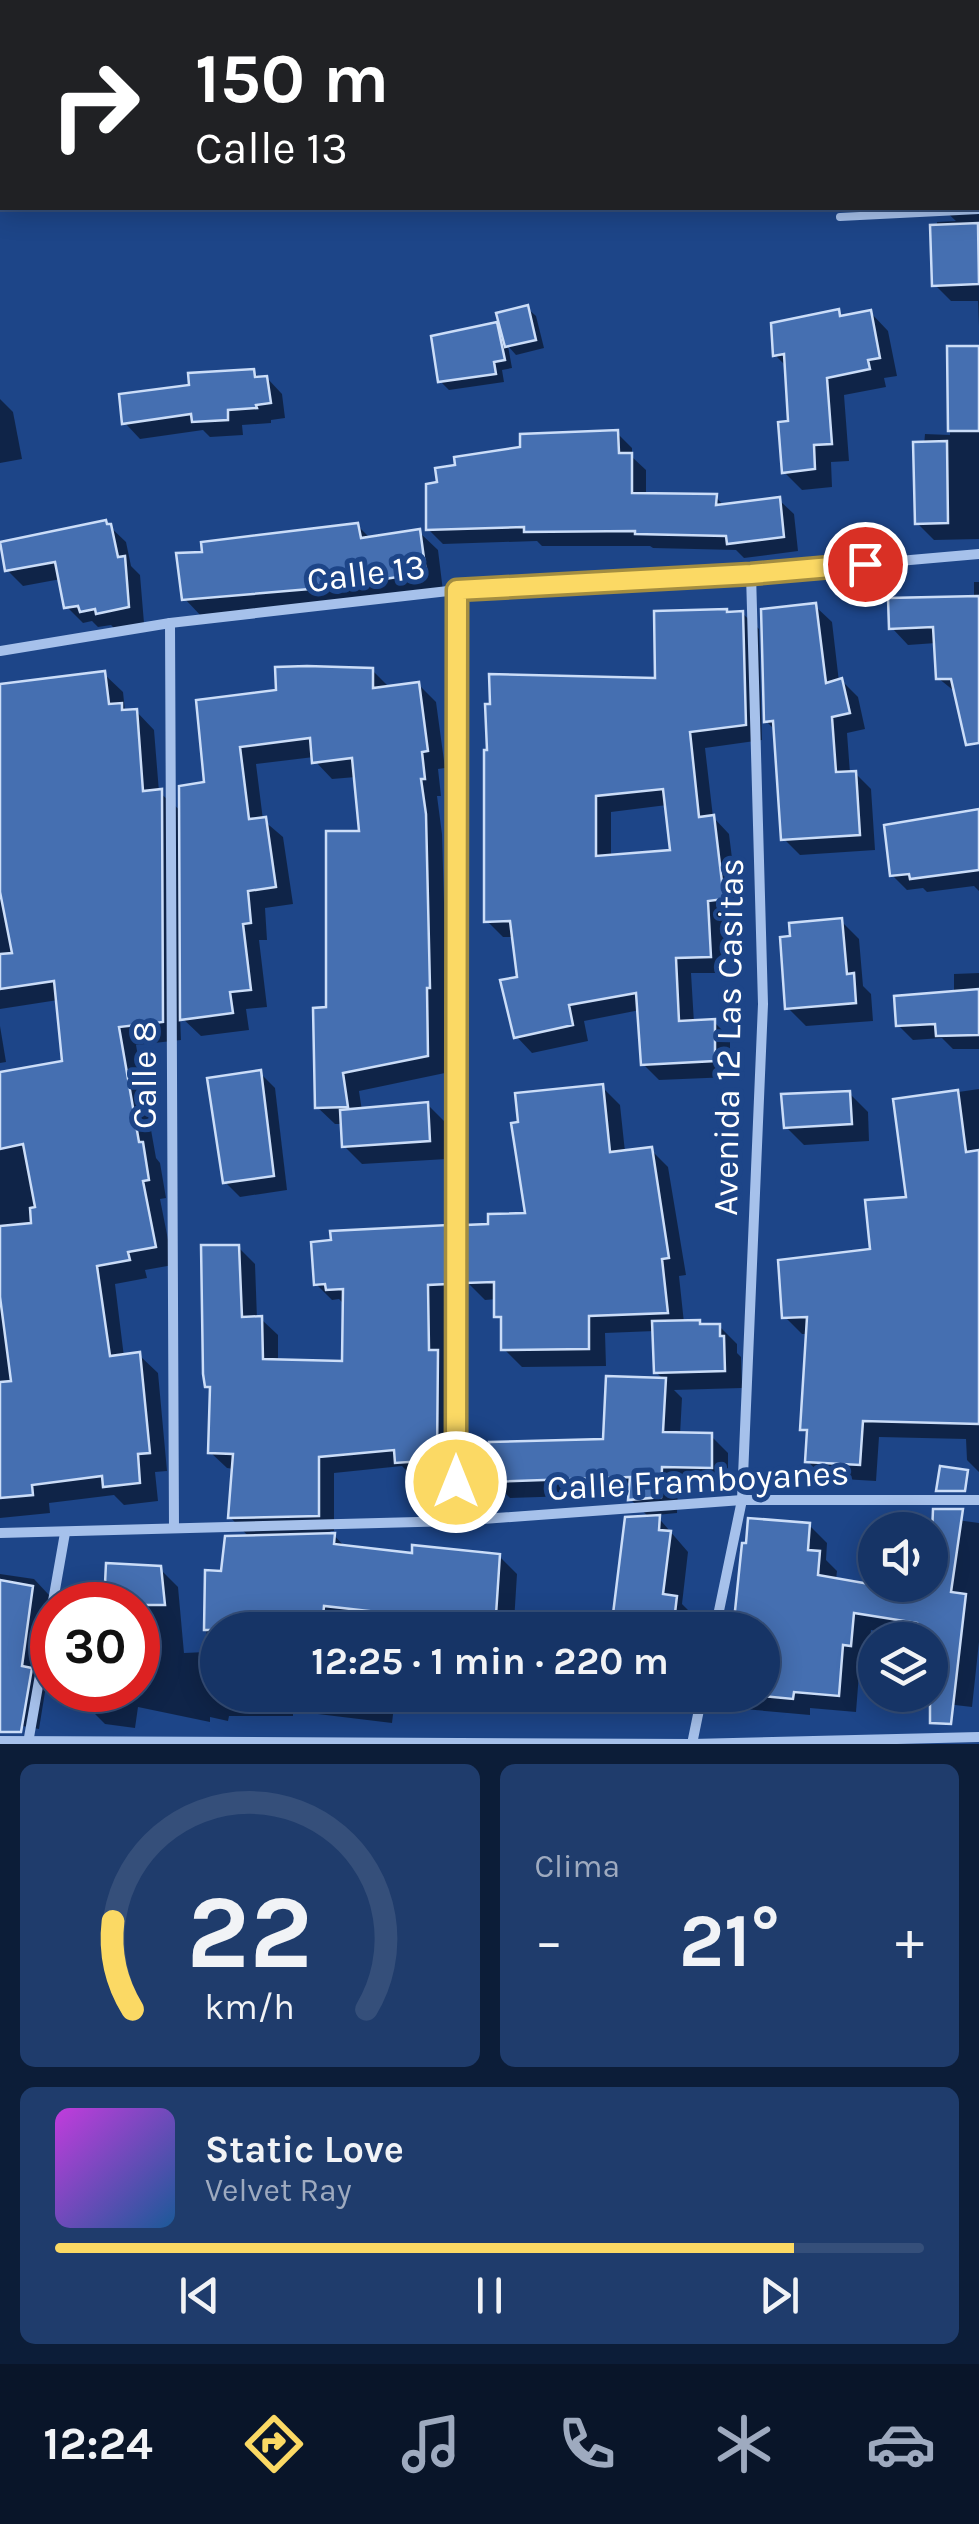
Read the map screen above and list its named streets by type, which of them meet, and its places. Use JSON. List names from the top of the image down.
{
  "streets": {
    "street": [
      "Calle 13",
      "Avenida 12 Las Casitas",
      "Calle 8",
      "Calle Framboyanes"
    ]
  },
  "crossings": [
    ["Calle 13", "Avenida 12 Las Casitas"],
    ["Calle 13", "Calle 8"],
    ["Avenida 12 Las Casitas", "Calle Framboyanes"],
    ["Calle 8", "Calle Framboyanes"]
  ],
  "page": {
    "turn": ["150 m", "Calle 13"],
    "limit": "30",
    "trip": "12:25 · 1 min · 220 m",
    "tile": "Clima",
    "heat": ["−", "21°", "+"],
    "song": ["Static Love", "Velvet Ray"],
    "tabs": "12:24",
    "gauge": ["22", "km/h"]
  }
}
